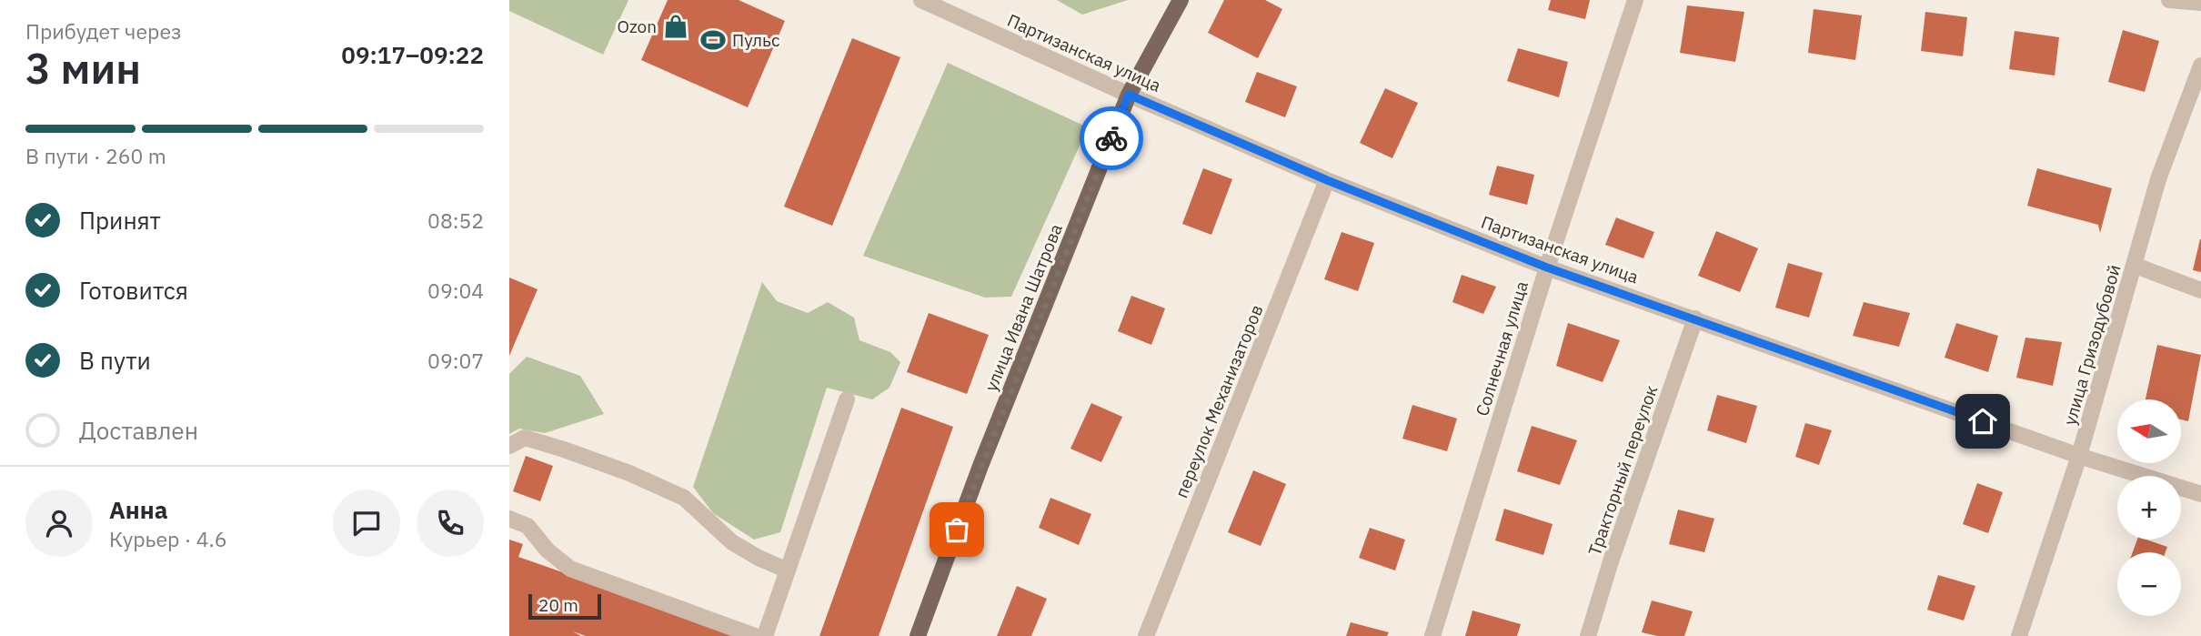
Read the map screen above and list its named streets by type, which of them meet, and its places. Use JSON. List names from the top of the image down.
{
  "streets": {
    "main road": ["улица Ивана Шатрова"],
    "street": [
      "Партизанская улица",
      "улица Гризодубовой",
      "Солнечная улица",
      "переулок Механизаторов",
      "Тракторный переулок"
    ]
  },
  "crossings": [
    ["Партизанская улица", "улица Ивана Шатрова"],
    ["Партизанская улица", "улица Гризодубовой"],
    ["Партизанская улица", "Солнечная улица"],
    ["Партизанская улица", "переулок Механизаторов"],
    ["Партизанская улица", "Тракторный переулок"]
  ],
  "places": {
    "shop": ["Ozon"],
    "sports": ["Пульс"]
  },
  "scale_bar": "20 m",
  "north": "left",
  "page": {
    "heading": ["3 мин", "Прибудет через", "09:17–09:22"],
    "panel": ["Анна", "Курьер · 4.6"],
    "bar": "В пути · 260 m",
    "list": [
      ["Принят", "08:52"],
      ["Готовится", "09:04"],
      ["В пути", "09:07"],
      "Доставлен"
    ],
    "map_buttons": ["+", "−"],
    "scale": "20 m"
  }
}
